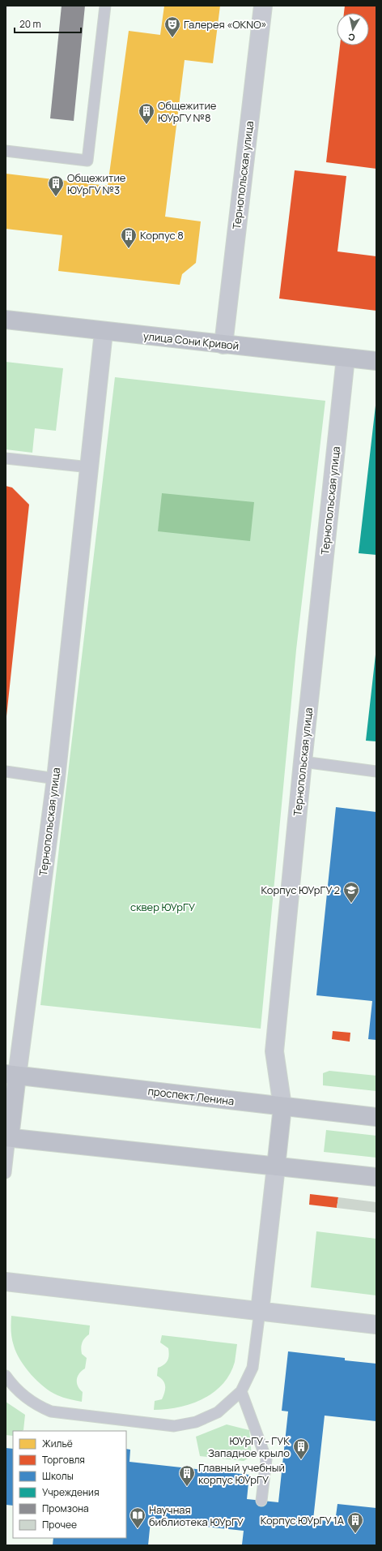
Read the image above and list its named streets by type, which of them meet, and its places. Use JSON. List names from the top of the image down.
{
  "streets": {
    "main road": ["Тернопольская улица", "улица Сони Кривой", "проспект Ленина"]
  },
  "crossings": [
    ["Тернопольская улица", "улица Сони Кривой"],
    ["Тернопольская улица", "проспект Ленина"]
  ],
  "parks": ["сквер ЮУрГУ"],
  "places": {
    "theatre": ["Галерея «OKNO»"],
    "building": [
      "Общежитие ЮУрГУ №8",
      "Общежитие ЮУрГУ №3",
      "Корпус 8",
      "ЮУрГУ - ГУК Западное крыло",
      "Главный учебный корпус ЮУрГУ",
      "Корпус ЮУрГУ 1А"
    ],
    "school or university": ["Корпус ЮУрГУ 2"],
    "library": ["Научная библиотека ЮУрГУ"]
  },
  "legend": [
    "Жильё",
    "Торговля",
    "Школы",
    "Учреждения",
    "Промзона",
    "Прочее"
  ],
  "scale_bar": "20 m",
  "north": "bottom"
}
